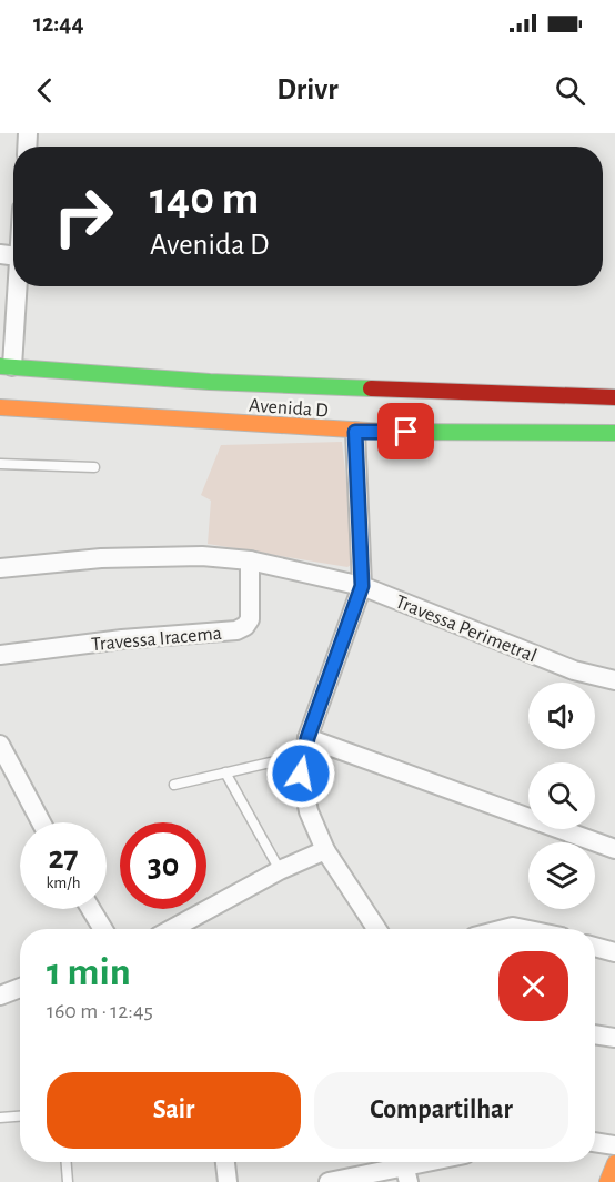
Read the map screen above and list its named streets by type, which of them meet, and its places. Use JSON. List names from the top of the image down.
{
  "streets": {
    "street": ["Avenida D", "Travessa Perimetral", "Travessa Iracema"]
  },
  "crossings": [
    ["Travessa Perimetral", "Travessa Iracema"]
  ],
  "page": {
    "status": "12:44",
    "header": "Drivr",
    "turn": ["140 m", "Avenida D"],
    "speed": "27 km/h",
    "limit": "30",
    "heading": ["1 min", "160 m · 12:45"],
    "buttons": ["Sair", "Compartilhar"]
  }
}
